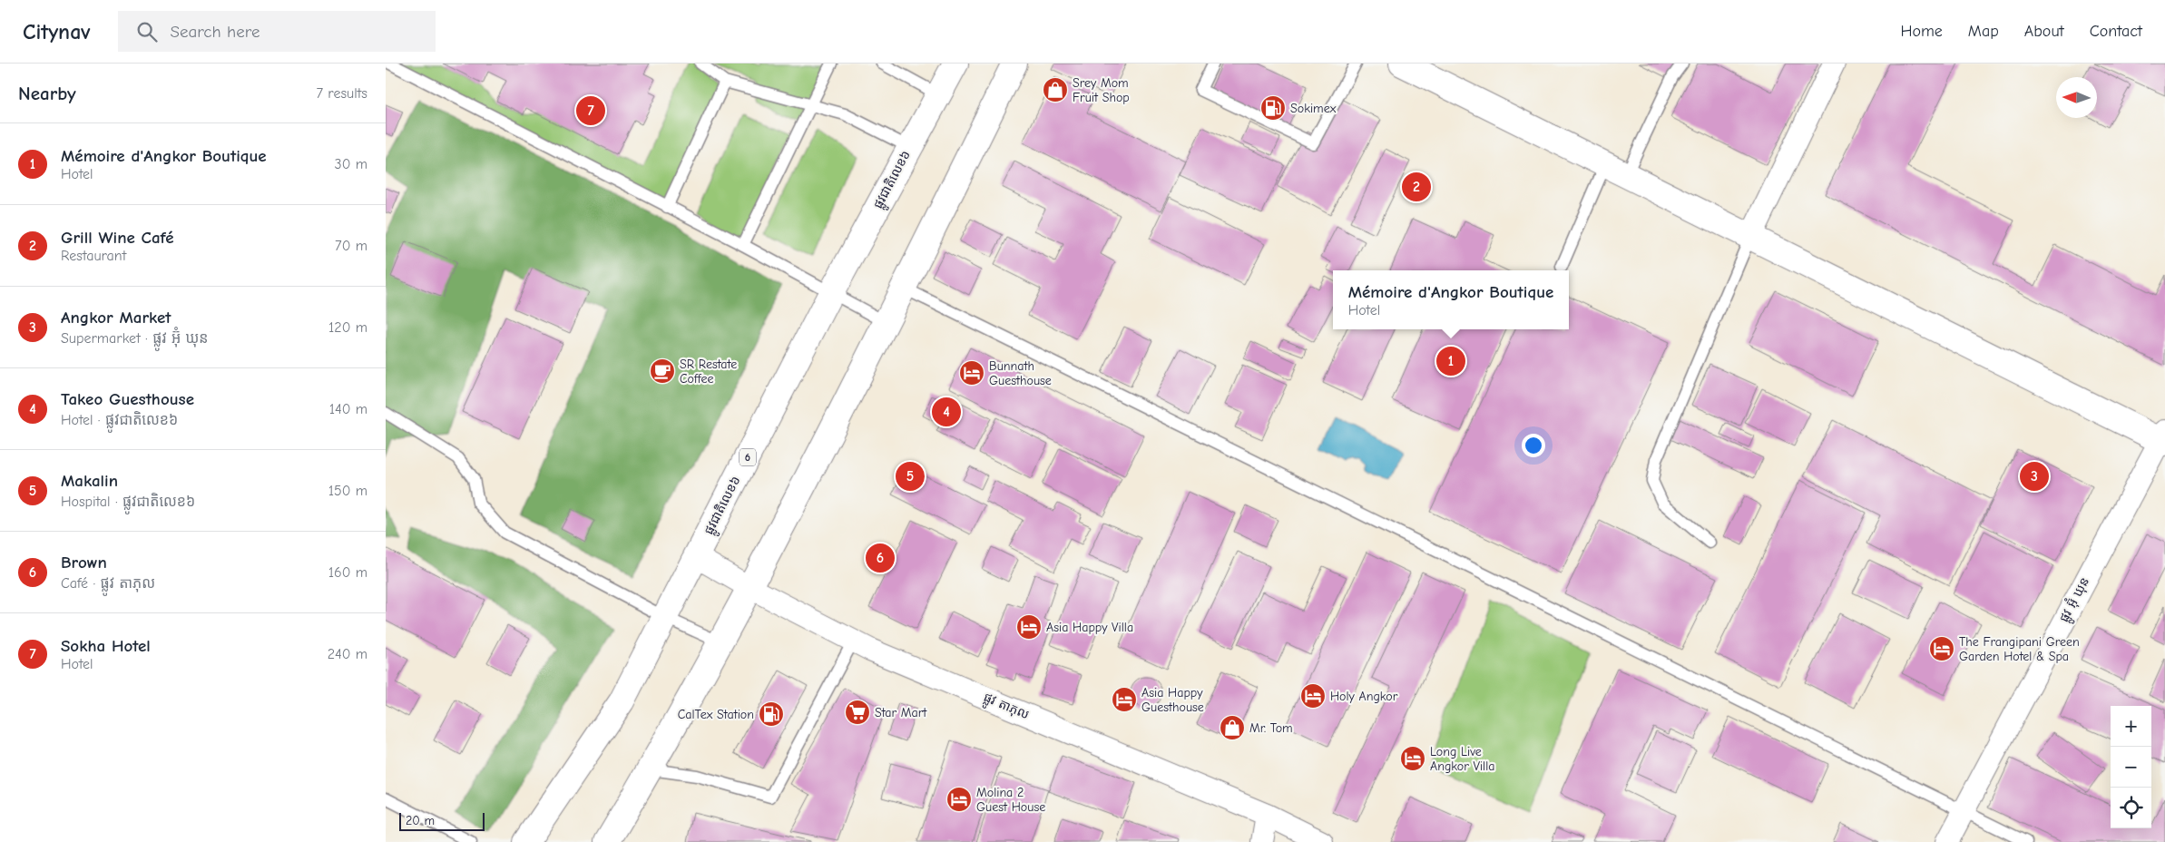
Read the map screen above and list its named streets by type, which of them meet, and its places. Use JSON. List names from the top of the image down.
{
  "streets": {
    "main road": ["ផ្លូវជាតិលេខ៦", "6"],
    "street": ["ផ្លូវ អ៊ុំ ឃុន", "ផ្លូវ តាភុល"]
  },
  "crossings": [
    ["ផ្លូវជាតិលេខ៦", "ផ្លូវ តាភុល"]
  ],
  "places": {
    "shop": ["Srey Mom Fruit Shop", "Mr. Tom"],
    "fuel station": ["Sokimex", "CalTex Station"],
    "cafe": ["SR Restate Coffee"],
    "hotel": [
      "Bunnath Guesthouse",
      "Asia Happy Villa",
      "The Frangipani Green Garden Hotel & Spa",
      "Holy Angkor",
      "Asia Happy Guesthouse",
      "Long Live Angkor Villa",
      "Molina 2 Guest House"
    ],
    "supermarket": ["Star Mart"]
  },
  "scale_bar": "20 m",
  "north": "left",
  "page": {
    "header": "Citynav",
    "search": "Search here",
    "nav": [
      "Home",
      "Map",
      "About",
      "Contact"
    ],
    "heading": ["Nearby", "7 results"],
    "pins": [
      "7",
      "2",
      "1",
      "4",
      "3",
      "5",
      "6"
    ],
    "list": [
      {
        "mark": "1",
        "name": "Mémoire d'Angkor Boutique",
        "note": "Hotel",
        "value": "30 m"
      },
      {
        "mark": "2",
        "name": "Grill Wine Café",
        "note": "Restaurant",
        "value": "70 m"
      },
      {
        "mark": "3",
        "name": "Angkor Market",
        "note": "Supermarket · ផ្លូវ អ៊ុំ ឃុន",
        "value": "120 m"
      },
      {
        "mark": "4",
        "name": "Takeo Guesthouse",
        "note": "Hotel · ផ្លូវជាតិលេខ៦",
        "value": "140 m"
      },
      {
        "mark": "5",
        "name": "Makalin",
        "note": "Hospital · ផ្លូវជាតិលេខ៦",
        "value": "150 m"
      },
      {
        "mark": "6",
        "name": "Brown",
        "note": "Café · ផ្លូវ តាភុល",
        "value": "160 m"
      },
      {
        "mark": "7",
        "name": "Sokha Hotel",
        "note": "Hotel",
        "value": "240 m"
      }
    ],
    "popup": ["Mémoire d'Angkor Boutique", "Hotel"],
    "map_buttons": ["+", "−"],
    "scale": "20 m"
  }
}
